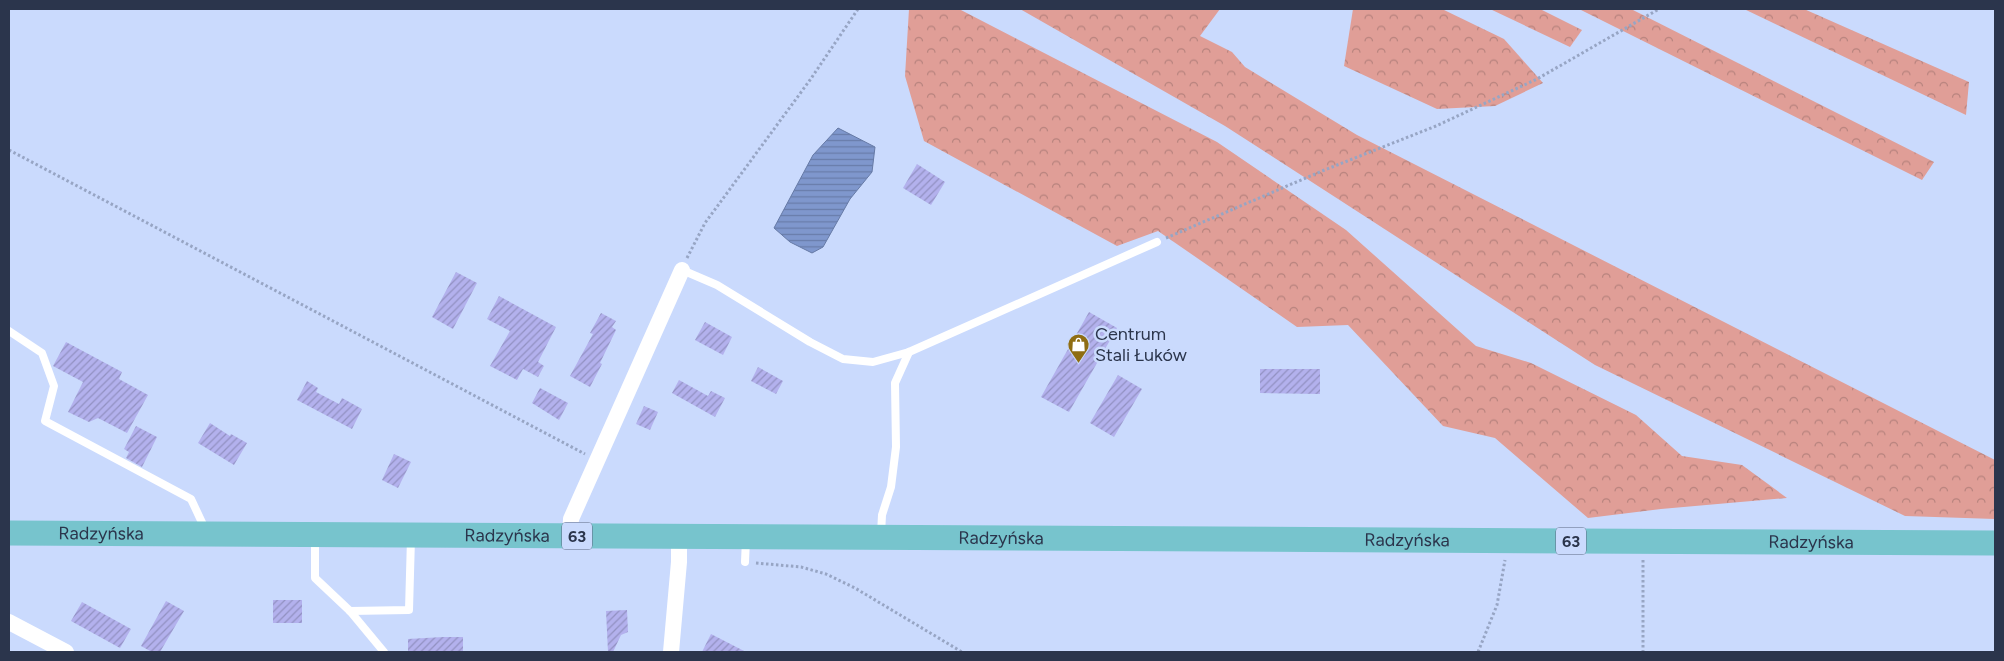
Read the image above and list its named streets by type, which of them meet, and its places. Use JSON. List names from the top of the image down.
{
  "streets": {
    "main road": ["Radzyńska", "63"]
  },
  "places": {
    "shop": ["Centrum Stali Łuków"]
  }
}
